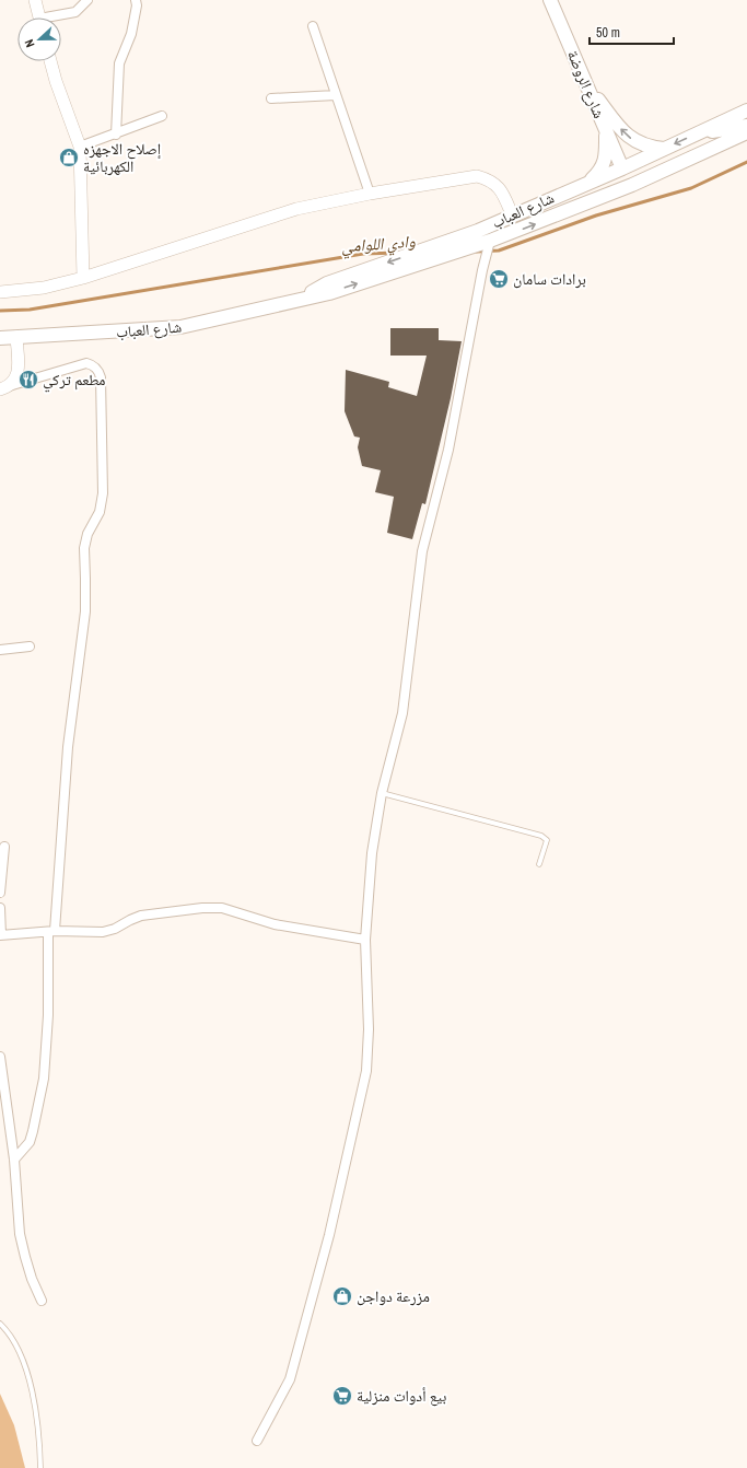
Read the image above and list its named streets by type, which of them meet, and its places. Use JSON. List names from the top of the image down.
{
  "streets": {
    "main road": ["شارع الروضة", "شارع العباب"]
  },
  "crossings": [
    ["شارع الروضة", "شارع العباب"]
  ],
  "water": ["وادي اللوامي"],
  "places": {
    "shop": ["إصلاح الاجهزه الكهربائية", "مزرعة دواجن"],
    "supermarket": ["برادات سامان", "بيع أدوات منزلية"],
    "restaurant": ["مطعم تركي"]
  },
  "scale_bar": "50 m",
  "north": "left"
}
